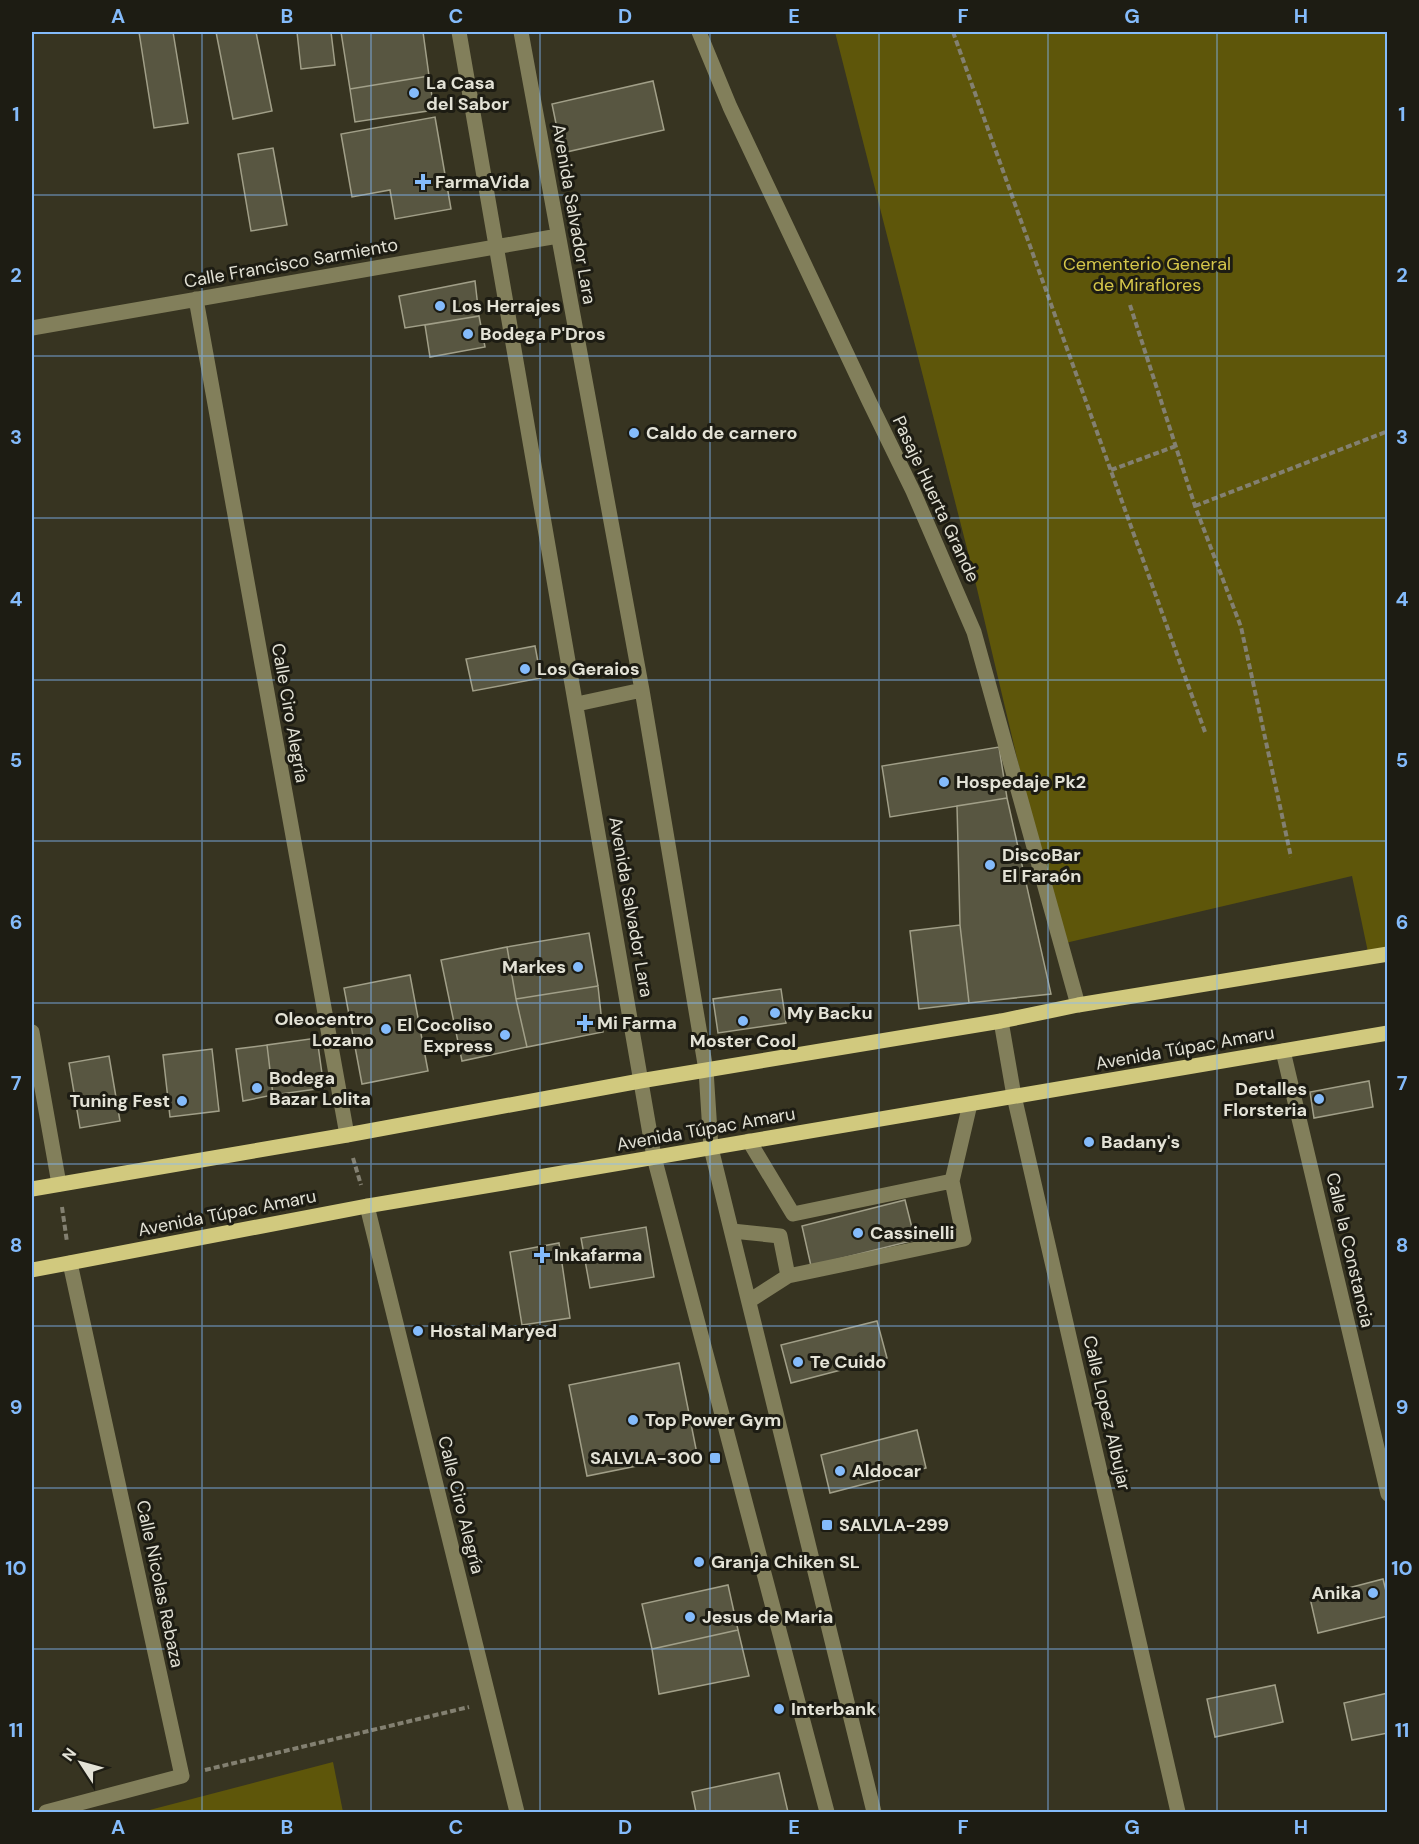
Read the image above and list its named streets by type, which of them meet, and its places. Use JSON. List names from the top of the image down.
{
  "streets": {
    "main road": ["Avenida Túpac Amaru"],
    "street": [
      "Avenida Salvador Lara",
      "Calle Francisco Sarmiento",
      "Pasaje Huerta Grande",
      "Calle Ciro Alegría",
      "Calle la Constancia",
      "Calle Lopez Albujar",
      "Calle Nicolas Rebaza"
    ]
  },
  "crossings": [
    ["Avenida Salvador Lara", "Calle Francisco Sarmiento"],
    ["Avenida Salvador Lara", "Avenida Túpac Amaru"],
    ["Calle Francisco Sarmiento", "Calle Ciro Alegría"],
    ["Calle Ciro Alegría", "Avenida Túpac Amaru"],
    ["Avenida Túpac Amaru", "Calle la Constancia"],
    ["Avenida Túpac Amaru", "Calle Lopez Albujar"],
    ["Avenida Túpac Amaru", "Calle Nicolas Rebaza"]
  ],
  "parks": ["Cementerio General de Miraflores"],
  "places": {
    "other": [
      "La Casa del Sabor",
      "Los Herrajes",
      "Bodega P'Dros",
      "Caldo de carnero",
      "Los Geraios",
      "Hospedaje Pk2",
      "DiscoBar El Faraón",
      "Markes",
      "My Backu",
      "Moster Cool",
      "Oleocentro Lozano",
      "El Cocoliso Express",
      "Bodega Bazar Lolita",
      "Detalles Florsteria",
      "Tuning Fest",
      "Badany's",
      "Cassinelli",
      "Hostal Maryed",
      "Te Cuido",
      "Top Power Gym",
      "Aldocar",
      "Granja Chiken SL",
      "Anika",
      "Jesus de Maria",
      "Interbank"
    ],
    "health": ["FarmaVida", "Mi Farma", "Inkafarma"],
    "transit": ["SALVLA-300", "SALVLA-299"]
  },
  "north": "top left",
  "grid": {
    "columns": [
      "A",
      "B",
      "C",
      "D",
      "E",
      "F",
      "G",
      "H"
    ],
    "rows": [
      "1",
      "2",
      "3",
      "4",
      "5",
      "6",
      "7",
      "8",
      "9",
      "10",
      "11"
    ]
  }
}
